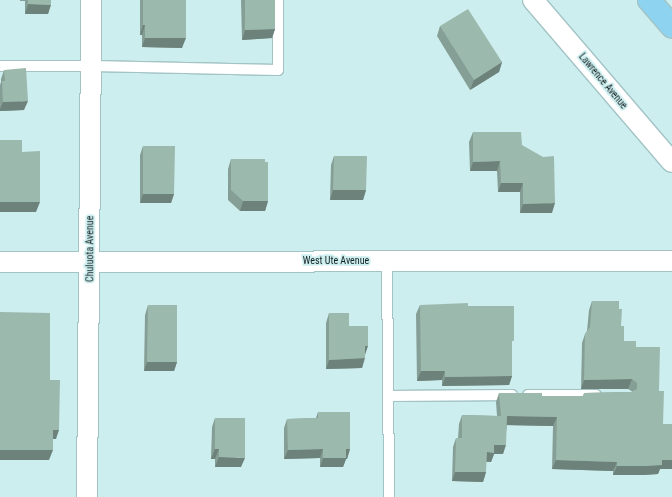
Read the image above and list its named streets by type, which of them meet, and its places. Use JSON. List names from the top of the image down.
{
  "streets": {
    "street": ["Lawrence Avenue", "Chuluota Avenue", "West Ute Avenue"]
  },
  "crossings": [
    ["Chuluota Avenue", "West Ute Avenue"]
  ]
}
